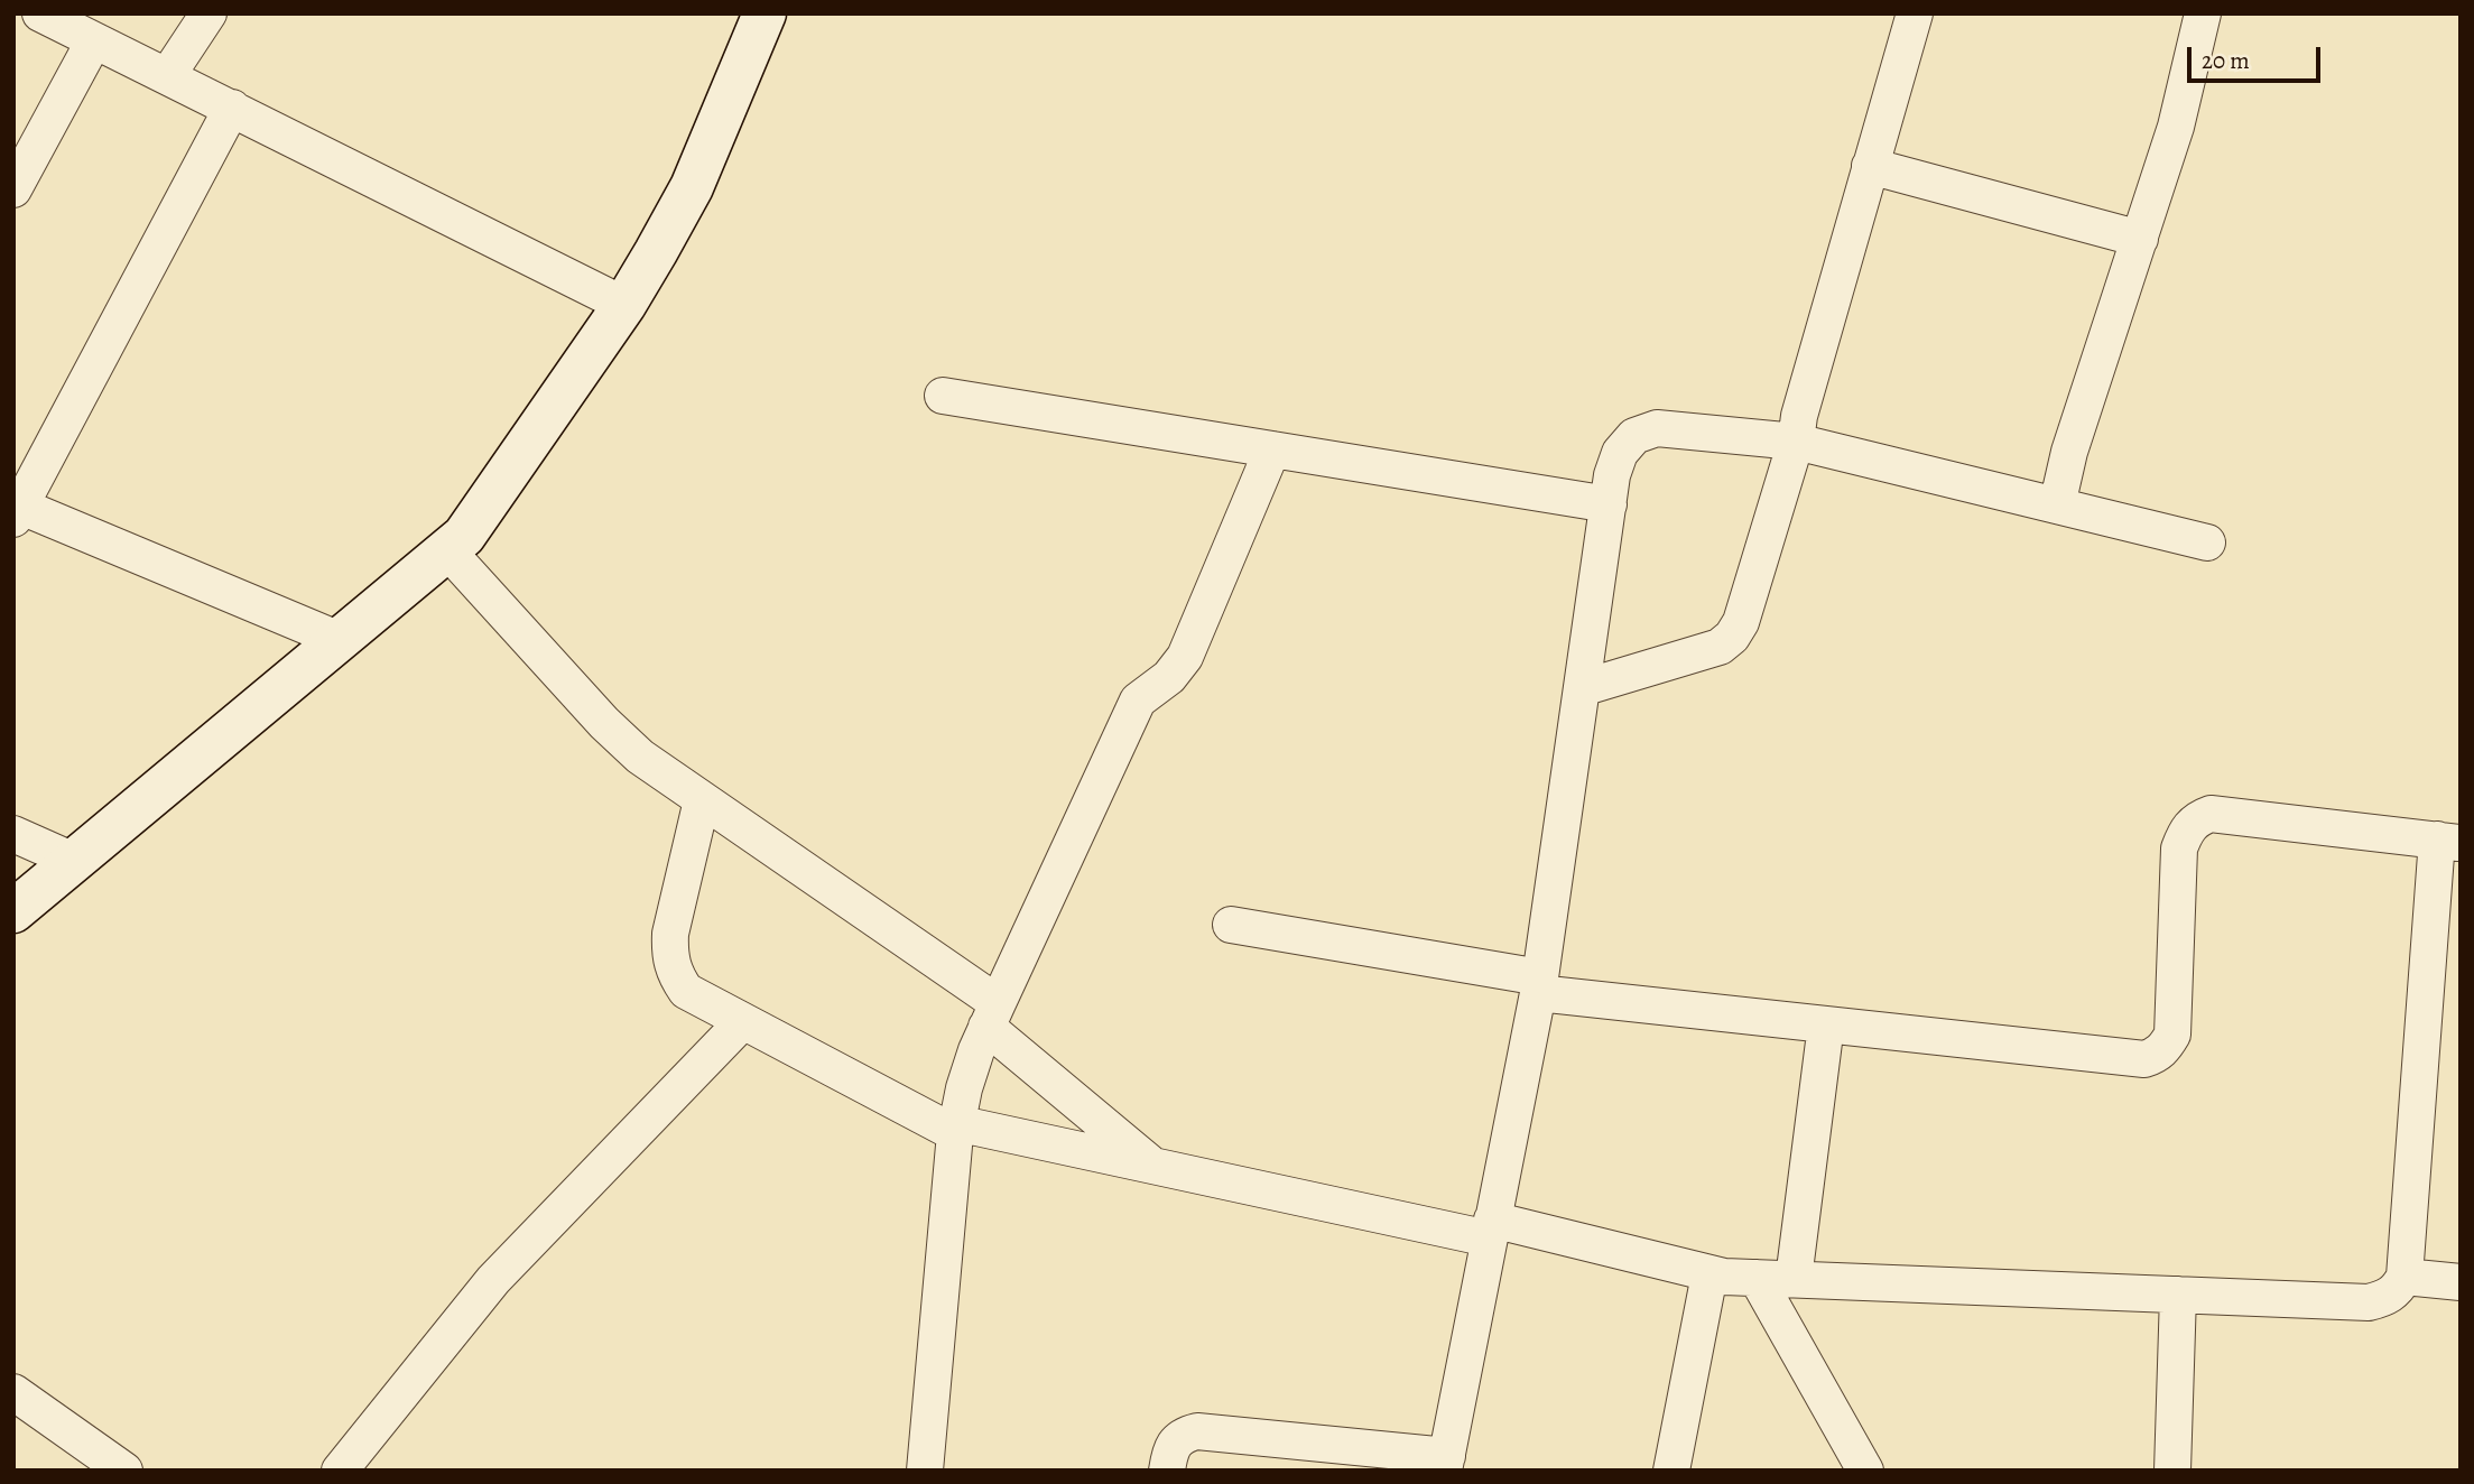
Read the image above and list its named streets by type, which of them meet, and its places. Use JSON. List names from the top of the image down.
{
  "scale_bar": "20 m"
}
